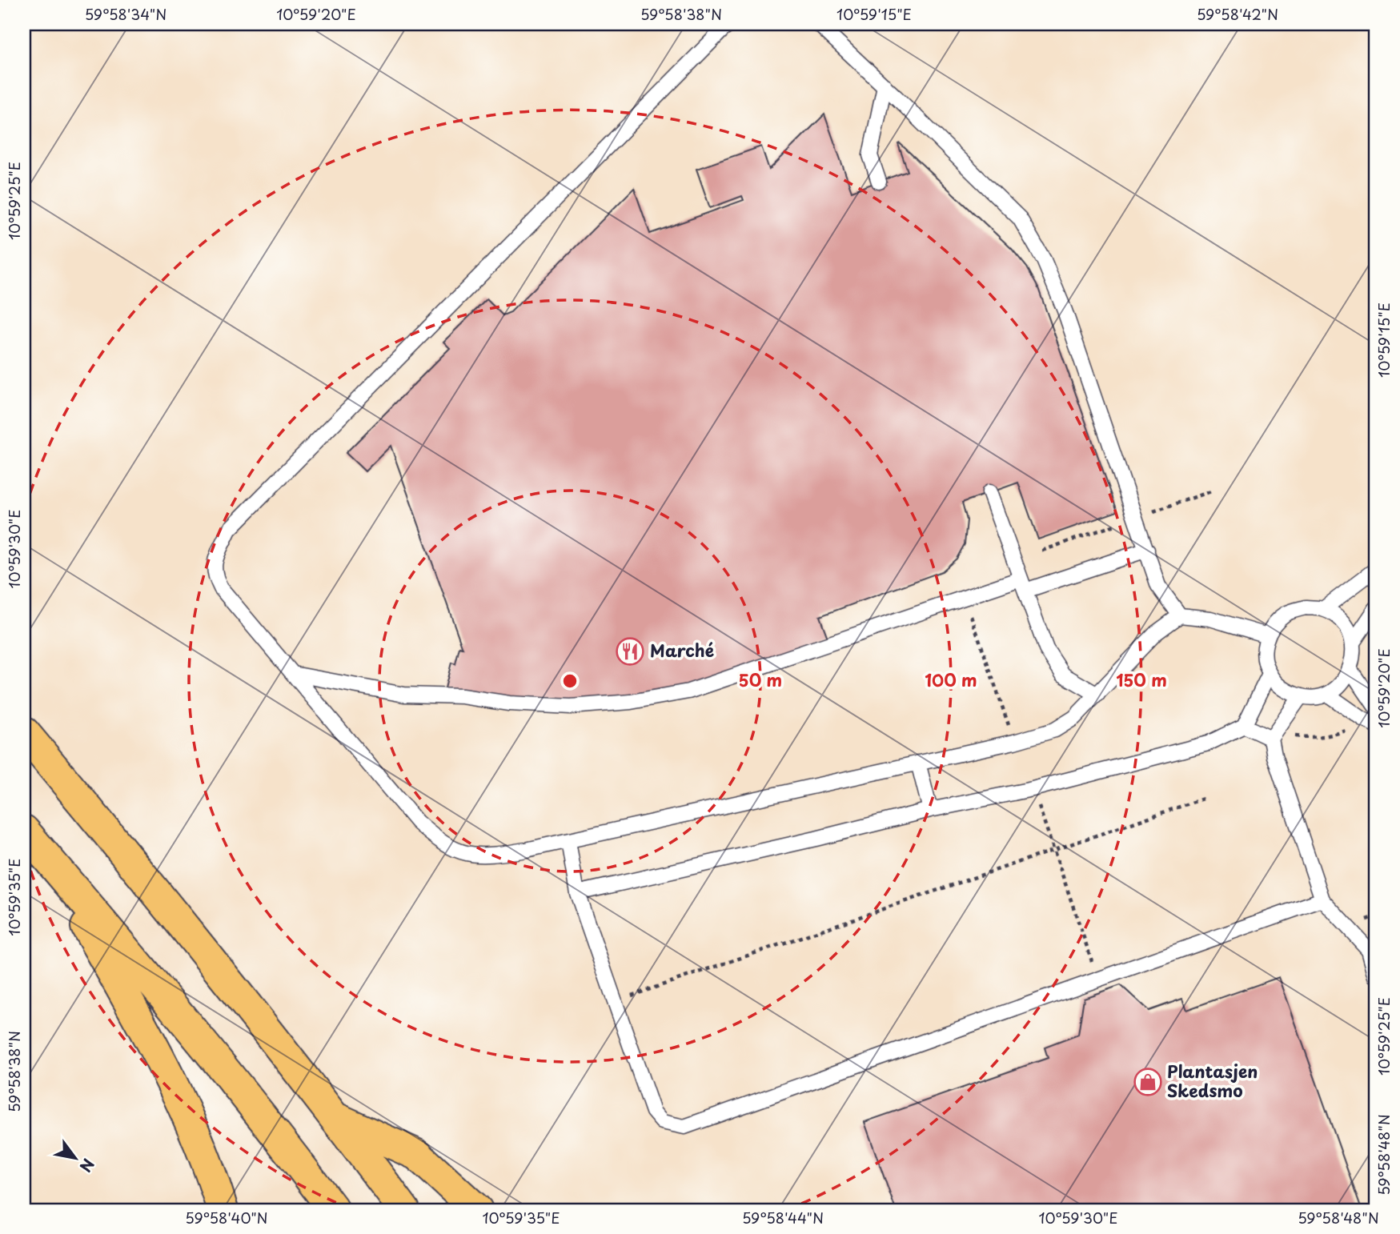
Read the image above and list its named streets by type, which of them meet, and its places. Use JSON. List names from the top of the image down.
{
  "places": {
    "restaurant": ["Marché"],
    "shop": ["Plantasjen Skedsmo"]
  },
  "north": "bottom right",
  "coordinates": [
    "59°58'34\"N",
    "10°59'20\"E",
    "59°58'38\"N",
    "10°59'15\"E",
    "59°58'42\"N",
    "10°59'25\"E",
    "10°59'30\"E",
    "10°59'35\"E",
    "59°58'48\"N",
    "59°58'40\"N",
    "59°58'44\"N"
  ],
  "rings": ["50 m", "100 m", "150 m"]
}
